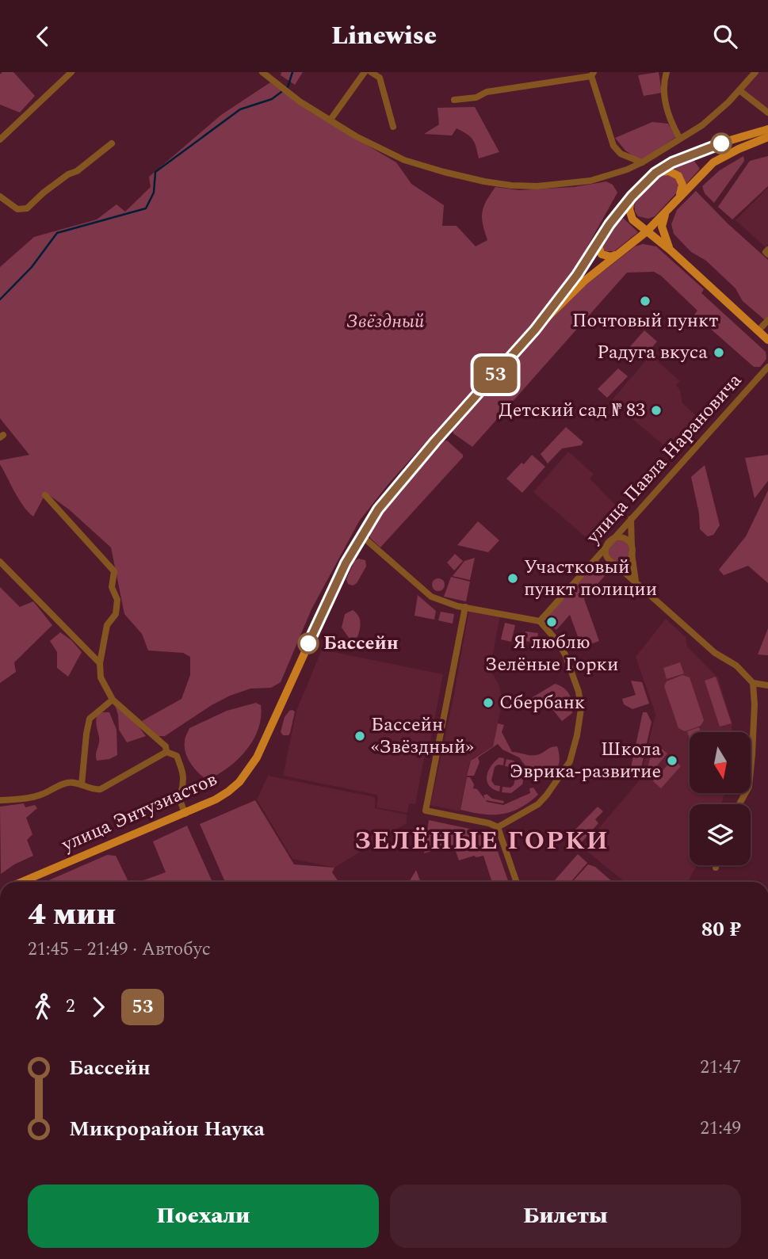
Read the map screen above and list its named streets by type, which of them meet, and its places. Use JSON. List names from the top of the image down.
{
  "streets": {
    "main road": ["улица Энтузиастов"],
    "street": ["улица Павла Нарановича"]
  },
  "districts": ["ЗЕЛЁНЫЕ ГОРКИ"],
  "parks": ["Звёздный"],
  "places": [
    "Почтовый пункт",
    "Радуга вкуса",
    "Детский сад № 83",
    "Участковый пункт полиции",
    "Я люблю Зелёные Горки",
    "Бассейн",
    "Сбербанк",
    "Бассейн «Звёздный»",
    "Школа Эврика-развитие"
  ],
  "lines": ["bus line 53"],
  "north": "bottom",
  "page": {
    "header": "Linewise",
    "on_map": "53",
    "heading": ["4 мин", "21:45 – 21:49 · Автобус", "80 ₽"],
    "legs": ["2", "53"],
    "list": [
      {
        "name": "Бассейн",
        "value": "21:47"
      },
      {
        "name": "Микрорайон Наука",
        "value": "21:49"
      }
    ],
    "buttons": ["Поехали", "Билеты"]
  }
}
